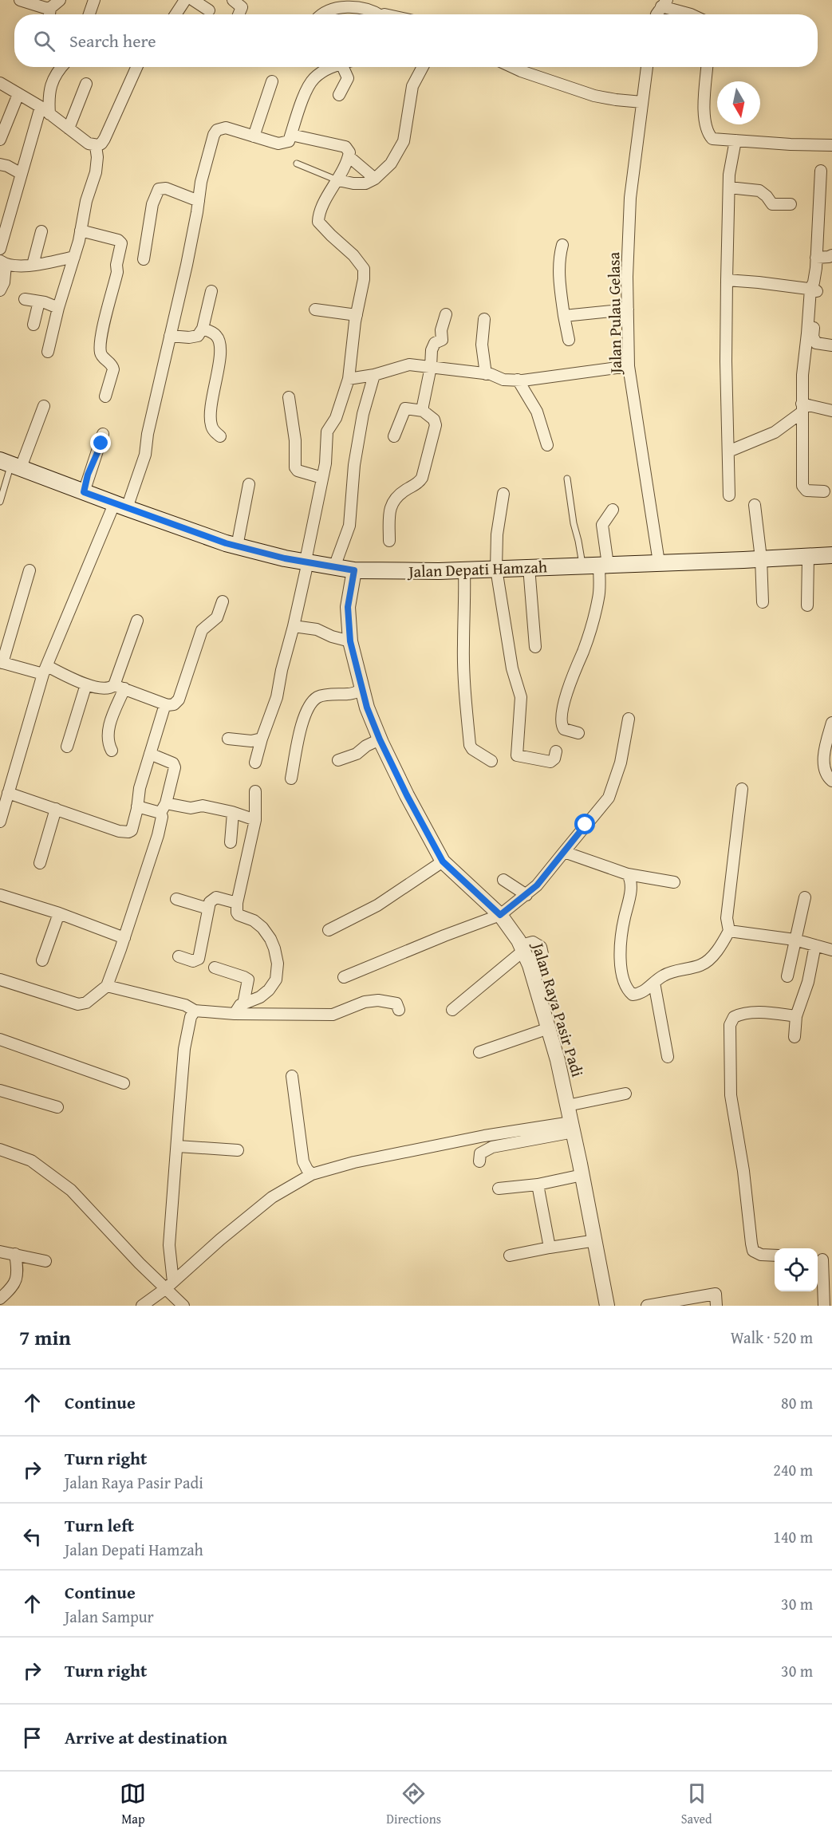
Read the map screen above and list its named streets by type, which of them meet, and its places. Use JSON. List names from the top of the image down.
{
  "streets": {
    "main road": ["Jalan Depati Hamzah"],
    "street": ["Jalan Pulau Gelasa", "Jalan Raya Pasir Padi"]
  },
  "crossings": [
    ["Jalan Pulau Gelasa", "Jalan Depati Hamzah"],
    ["Jalan Depati Hamzah", "Jalan Raya Pasir Padi"]
  ],
  "north": "bottom",
  "page": {
    "search": "Search here",
    "heading": ["7 min", "Walk · 520 m"],
    "list": [
      ["Continue", "80 m"],
      ["Turn right", "Jalan Raya Pasir Padi", "240 m"],
      ["Turn left", "Jalan Depati Hamzah", "140 m"],
      ["Continue", "Jalan Sampur", "30 m"],
      ["Turn right", "30 m"],
      "Arrive at destination"
    ],
    "nav": ["Map", "Directions", "Saved"]
  }
}
